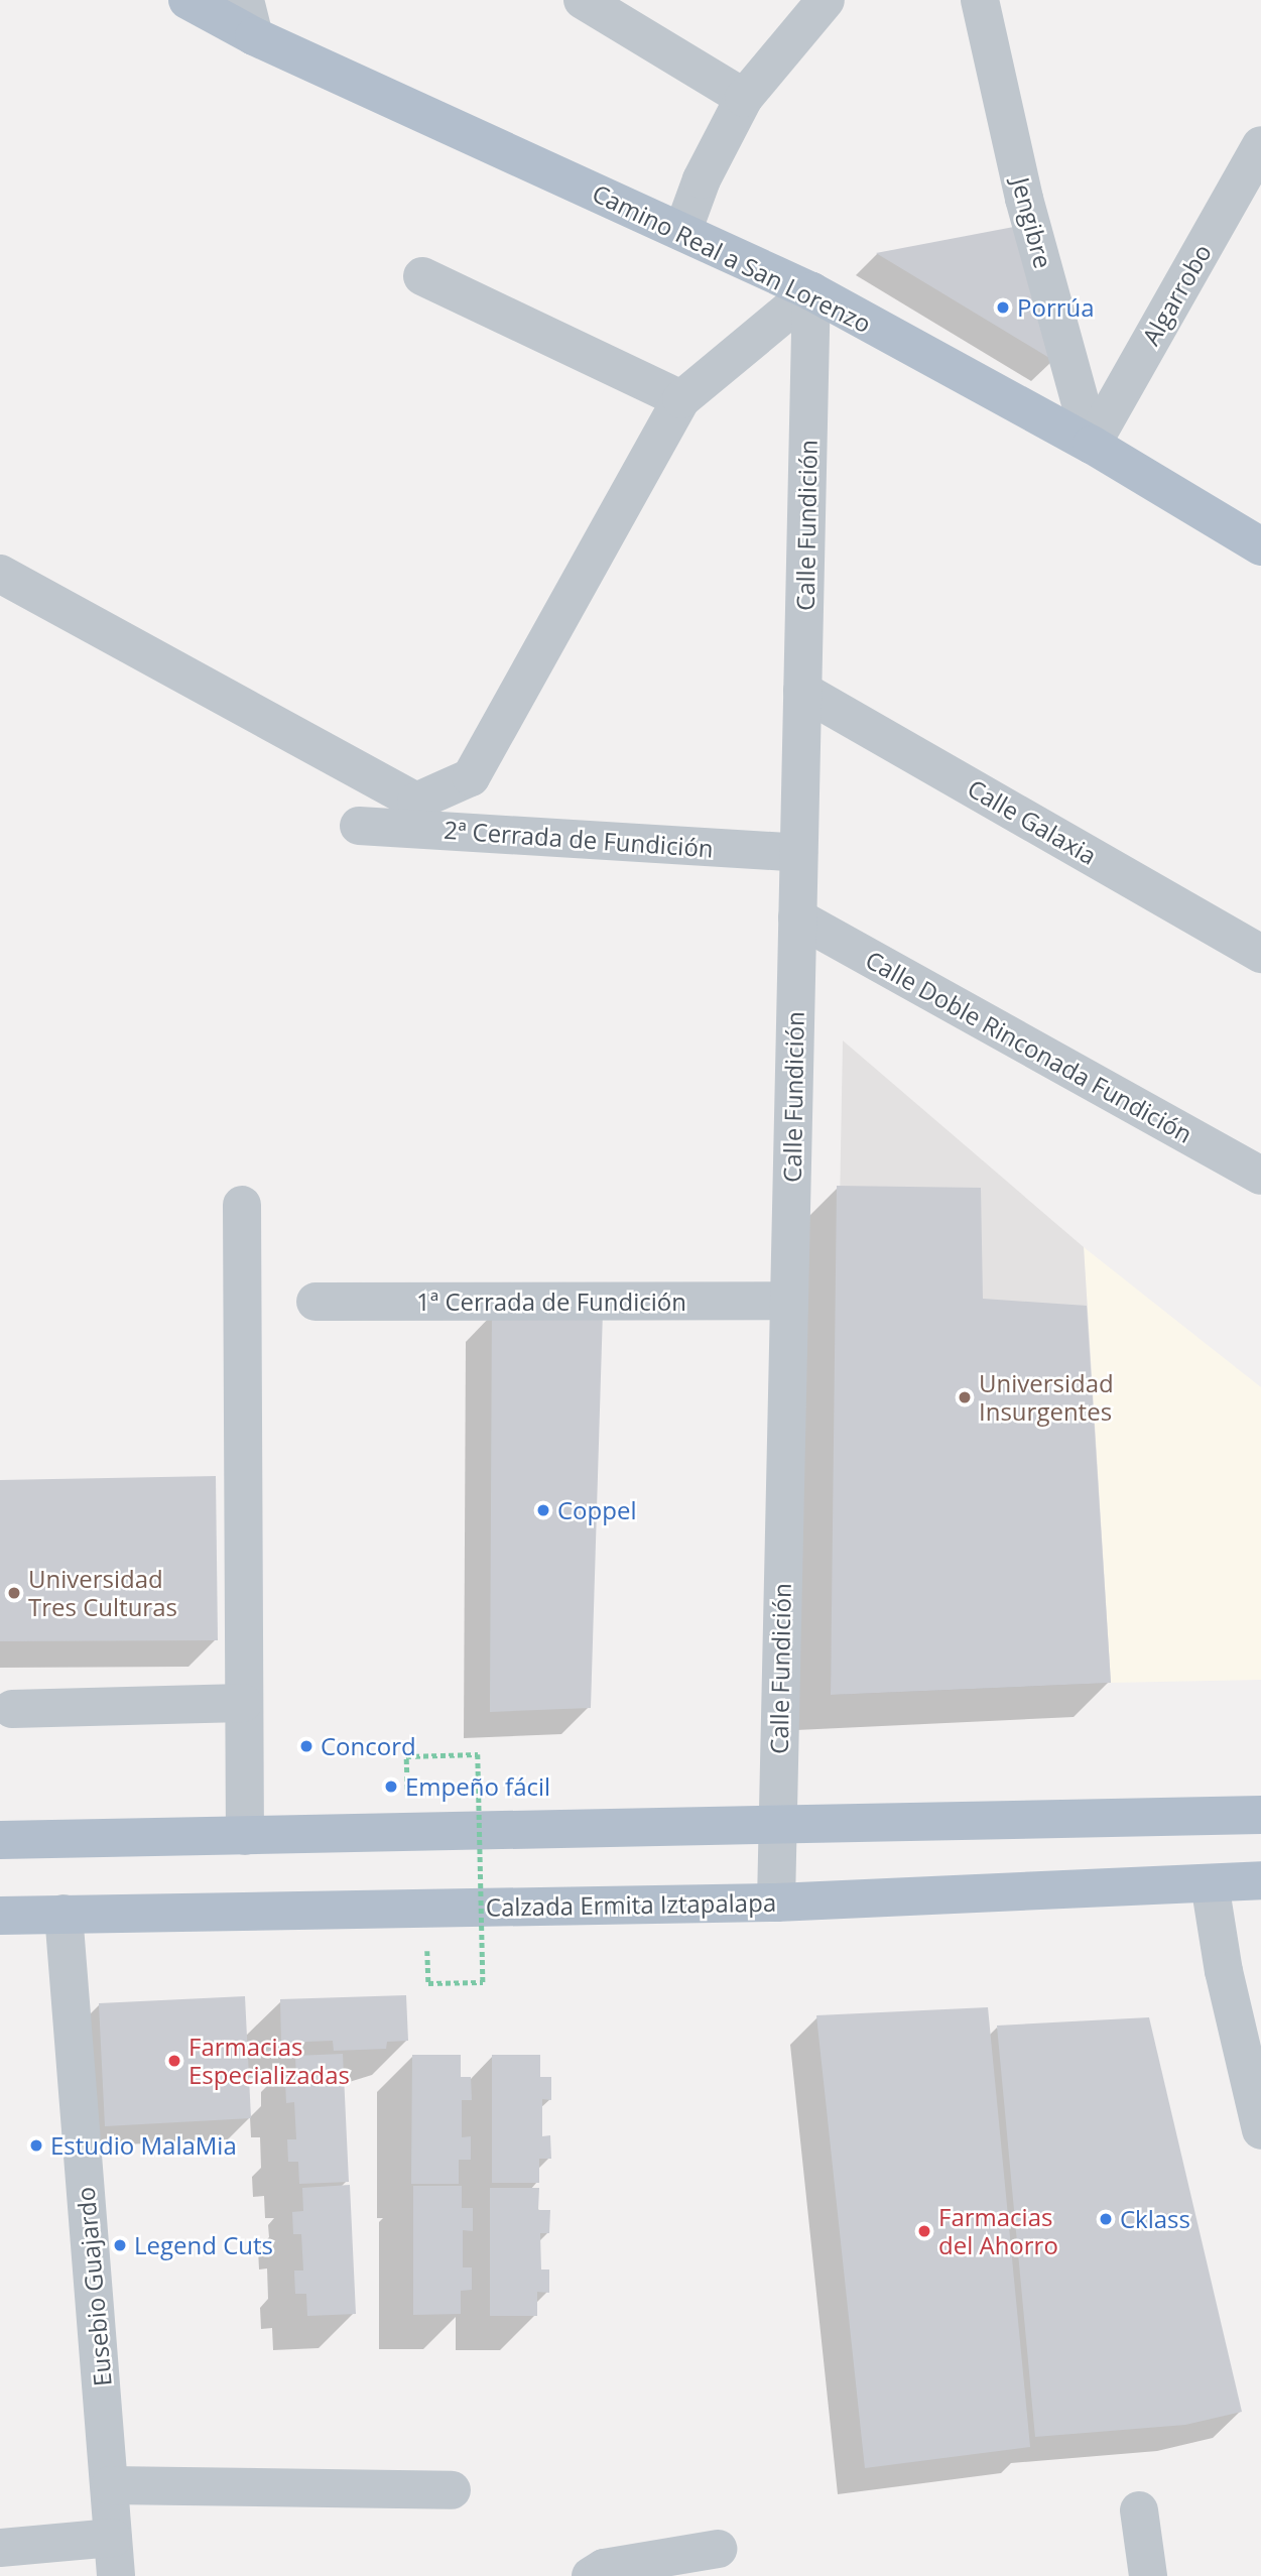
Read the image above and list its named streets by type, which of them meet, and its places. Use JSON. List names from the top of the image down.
{
  "streets": {
    "main road": ["Camino Real a San Lorenzo", "Calzada Ermita Iztapalapa"],
    "street": [
      "Jengibre",
      "Algarrobo",
      "Calle Fundición",
      "Calle Galaxia",
      "2ª Cerrada de Fundición",
      "Calle Doble Rinconada Fundición",
      "1ª Cerrada de Fundición",
      "Eusebio Guajardo"
    ]
  },
  "crossings": [
    ["Jengibre", "Camino Real a San Lorenzo"],
    ["Jengibre", "Algarrobo"],
    ["Camino Real a San Lorenzo", "Algarrobo"],
    ["Camino Real a San Lorenzo", "Calle Fundición"],
    ["Calle Fundición", "Calle Galaxia"],
    ["Calle Fundición", "2ª Cerrada de Fundición"],
    ["Calle Fundición", "Calle Doble Rinconada Fundición"],
    ["Calle Fundición", "1ª Cerrada de Fundición"],
    ["Calle Fundición", "Calzada Ermita Iztapalapa"],
    ["Calzada Ermita Iztapalapa", "Eusebio Guajardo"]
  ],
  "places": [
    "Porrúa",
    "Universidad Insurgentes",
    "Coppel",
    "Universidad Tres Culturas",
    "Concord",
    "Empeño fácil",
    "Farmacias Especializadas",
    "Estudio MalaMia",
    "Cklass",
    "Farmacias del Ahorro",
    "Legend Cuts"
  ]
}
